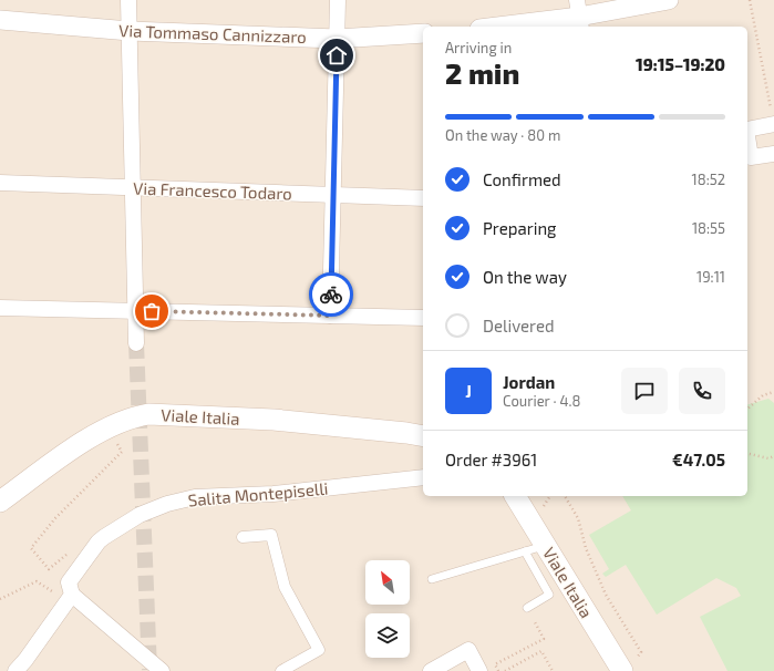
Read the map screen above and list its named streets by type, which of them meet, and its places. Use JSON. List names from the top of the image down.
{
  "streets": {
    "main road": ["Viale Italia"],
    "street": ["Via Tommaso Cannizzaro", "Via Francesco Todaro", "Salita Montepiselli"]
  },
  "north": "top left",
  "page": {
    "heading": ["2 min", "Arriving in", "19:15–19:20"],
    "panel": [
      "Jordan",
      "Courier · 4.8",
      "Order #3961",
      "€47.05"
    ],
    "bar": "On the way · 80 m",
    "list": [
      ["Confirmed", "18:52"],
      ["Preparing", "18:55"],
      ["On the way", "19:11"],
      "Delivered"
    ],
    "round": "J"
  }
}
